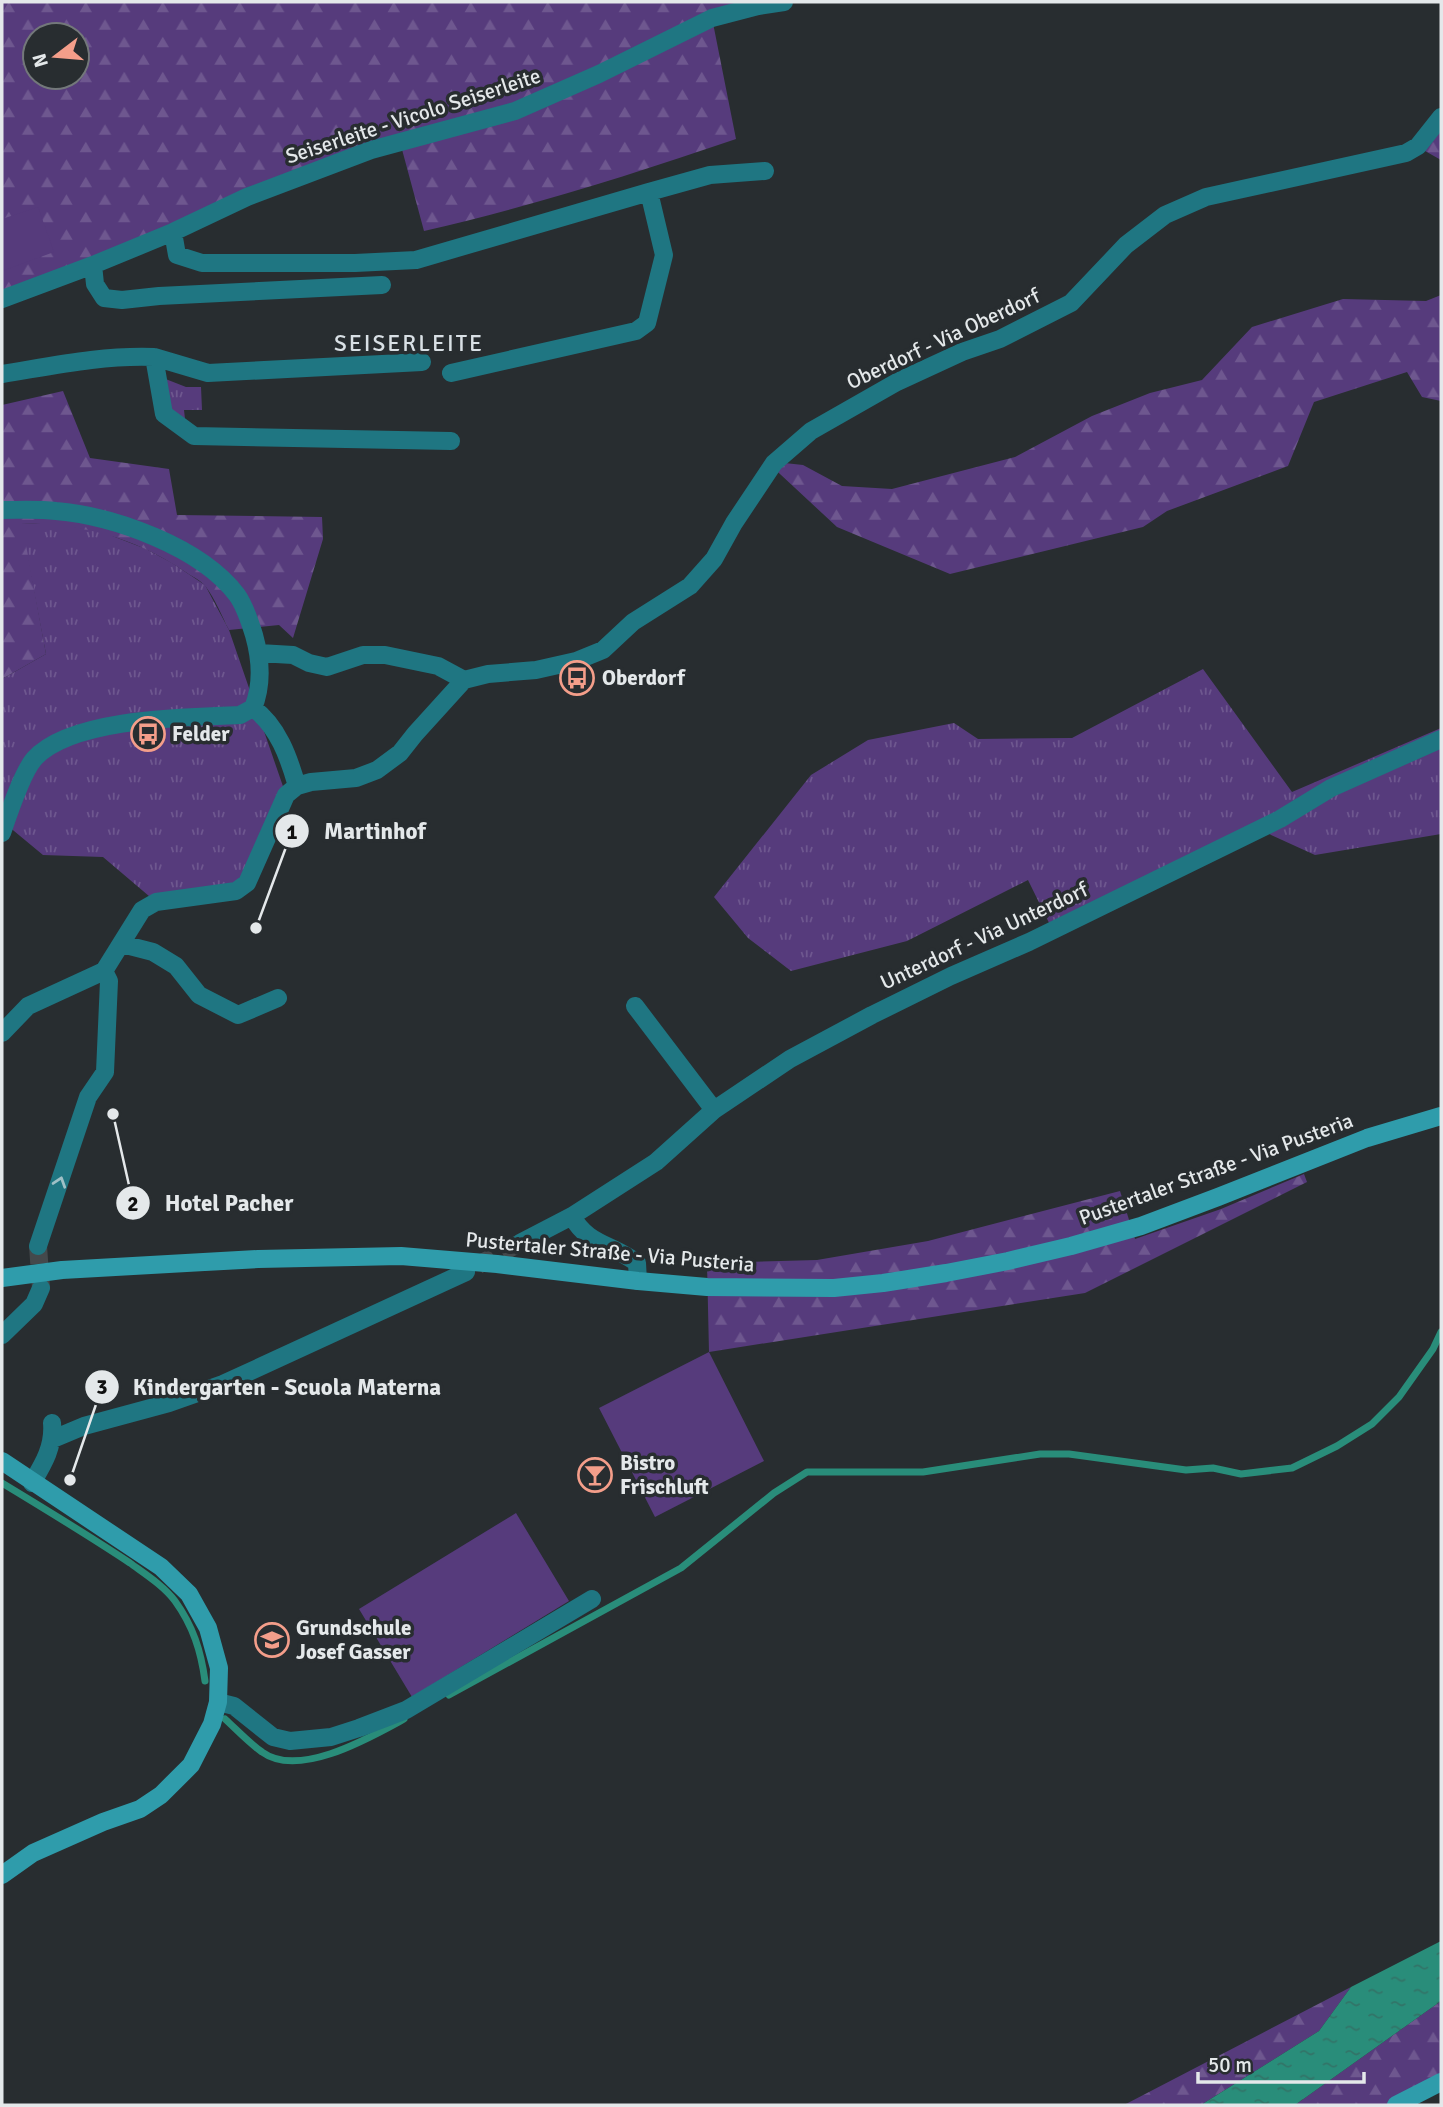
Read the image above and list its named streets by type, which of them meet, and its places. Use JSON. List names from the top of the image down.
{
  "streets": {
    "main road": ["Pustertaler Straße - Via Pusteria"],
    "street": ["Seiserleite - Vicolo Seiserleite", "Oberdorf - Via Oberdorf", "Unterdorf - Via Unterdorf"]
  },
  "districts": ["SEISERLEITE"],
  "places": {
    "bus stop": ["Oberdorf", "Felder"],
    "other": ["Martinhof", "Hotel Pacher", "Kindergarten - Scuola Materna"],
    "bar": ["Bistro Frischluft"],
    "school or university": ["Grundschule Josef Gasser"]
  },
  "scale_bar": "50 m",
  "north": "left"
}
